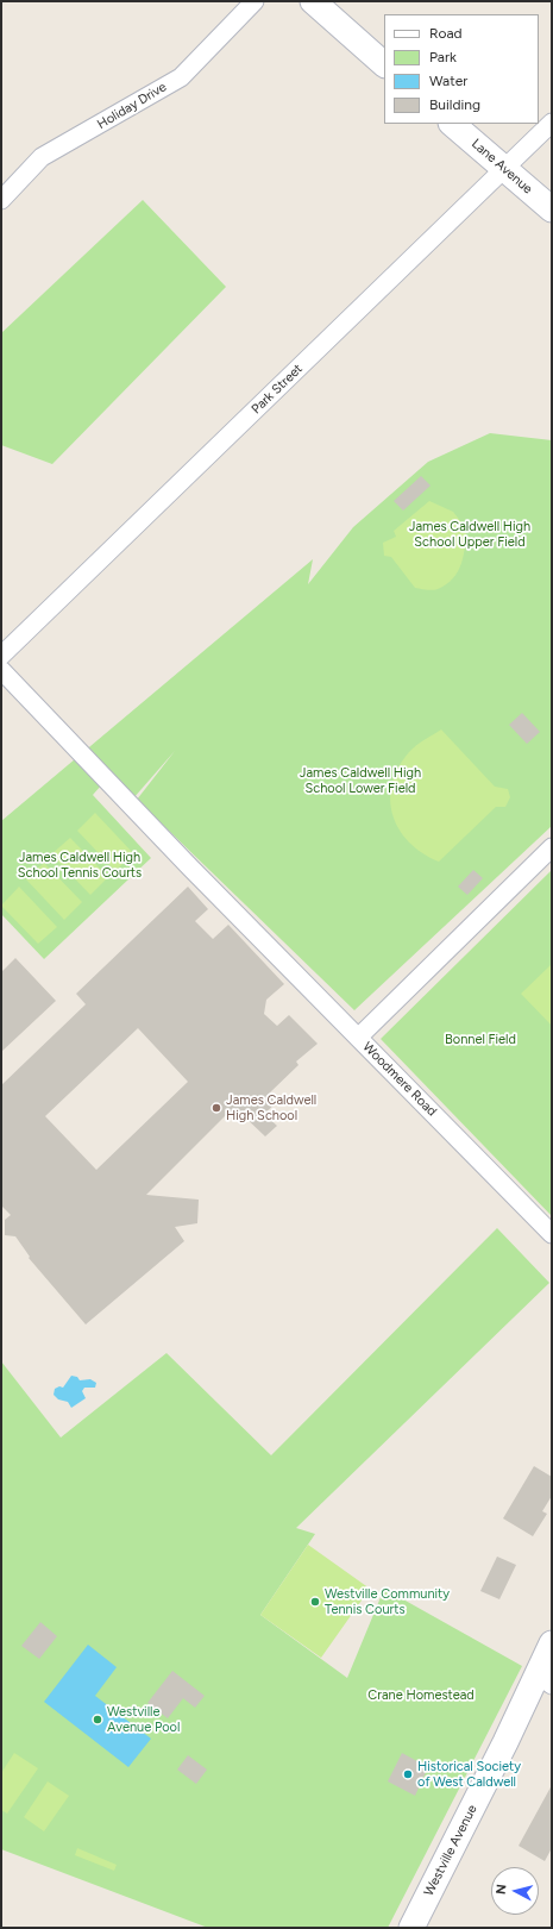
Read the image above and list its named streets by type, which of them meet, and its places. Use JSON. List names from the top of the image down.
{
  "streets": {
    "street": [
      "Holiday Drive",
      "Lane Avenue",
      "Park Street",
      "Woodmere Road",
      "Westville Avenue"
    ]
  },
  "crossings": [
    ["Lane Avenue", "Park Street"]
  ],
  "parks": [
    "James Caldwell High School Upper Field",
    "James Caldwell High School Lower Field",
    "James Caldwell High School Tennis Courts",
    "Bonnel Field",
    "Crane Homestead"
  ],
  "places": [
    "James Caldwell High School",
    "Westville Community Tennis Courts",
    "Westville Avenue Pool",
    "Historical Society of West Caldwell"
  ],
  "legend": [
    "Road",
    "Park",
    "Water",
    "Building"
  ],
  "north": "left"
}
